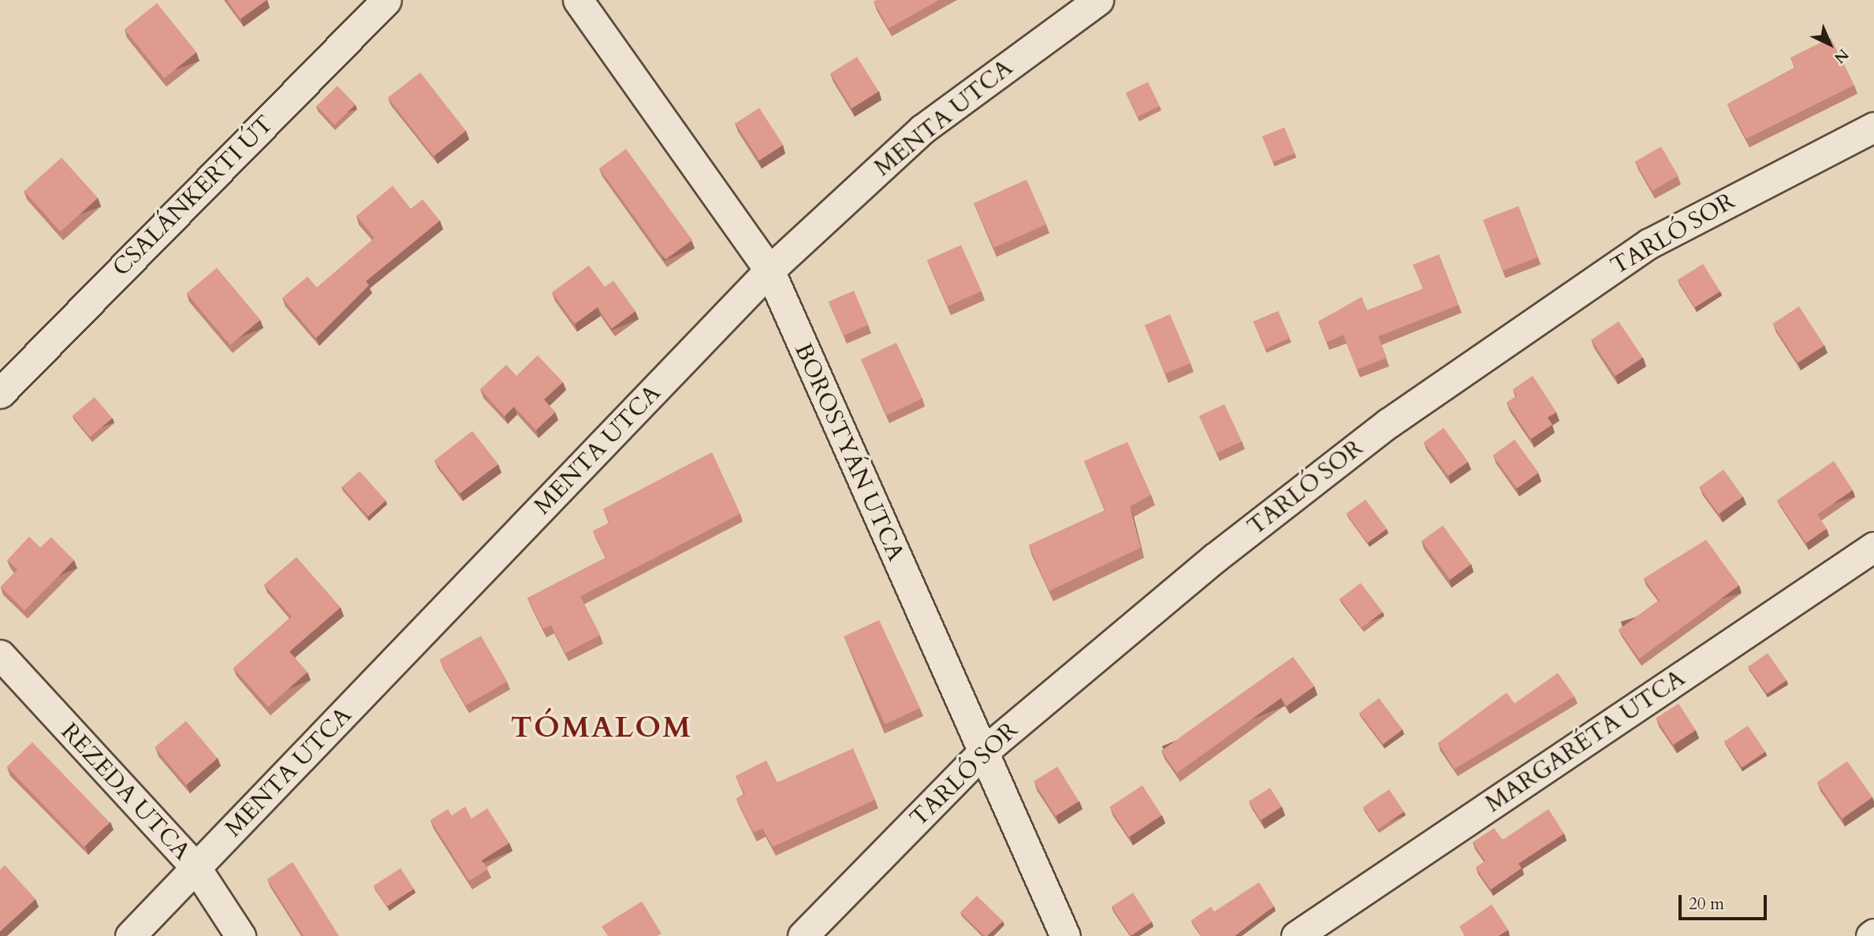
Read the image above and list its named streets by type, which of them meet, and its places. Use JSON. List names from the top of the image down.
{
  "streets": {
    "street": [
      "MENTA UTCA",
      "CSALÁNKERTI ÚT",
      "TARLÓ SOR",
      "BOROSTYÁN UTCA",
      "MARGARÉTA UTCA",
      "REZEDA UTCA"
    ]
  },
  "crossings": [
    ["MENTA UTCA", "BOROSTYÁN UTCA"],
    ["MENTA UTCA", "REZEDA UTCA"],
    ["TARLÓ SOR", "BOROSTYÁN UTCA"]
  ],
  "districts": ["TÓMALOM"],
  "scale_bar": "20 m",
  "north": "bottom right"
}
